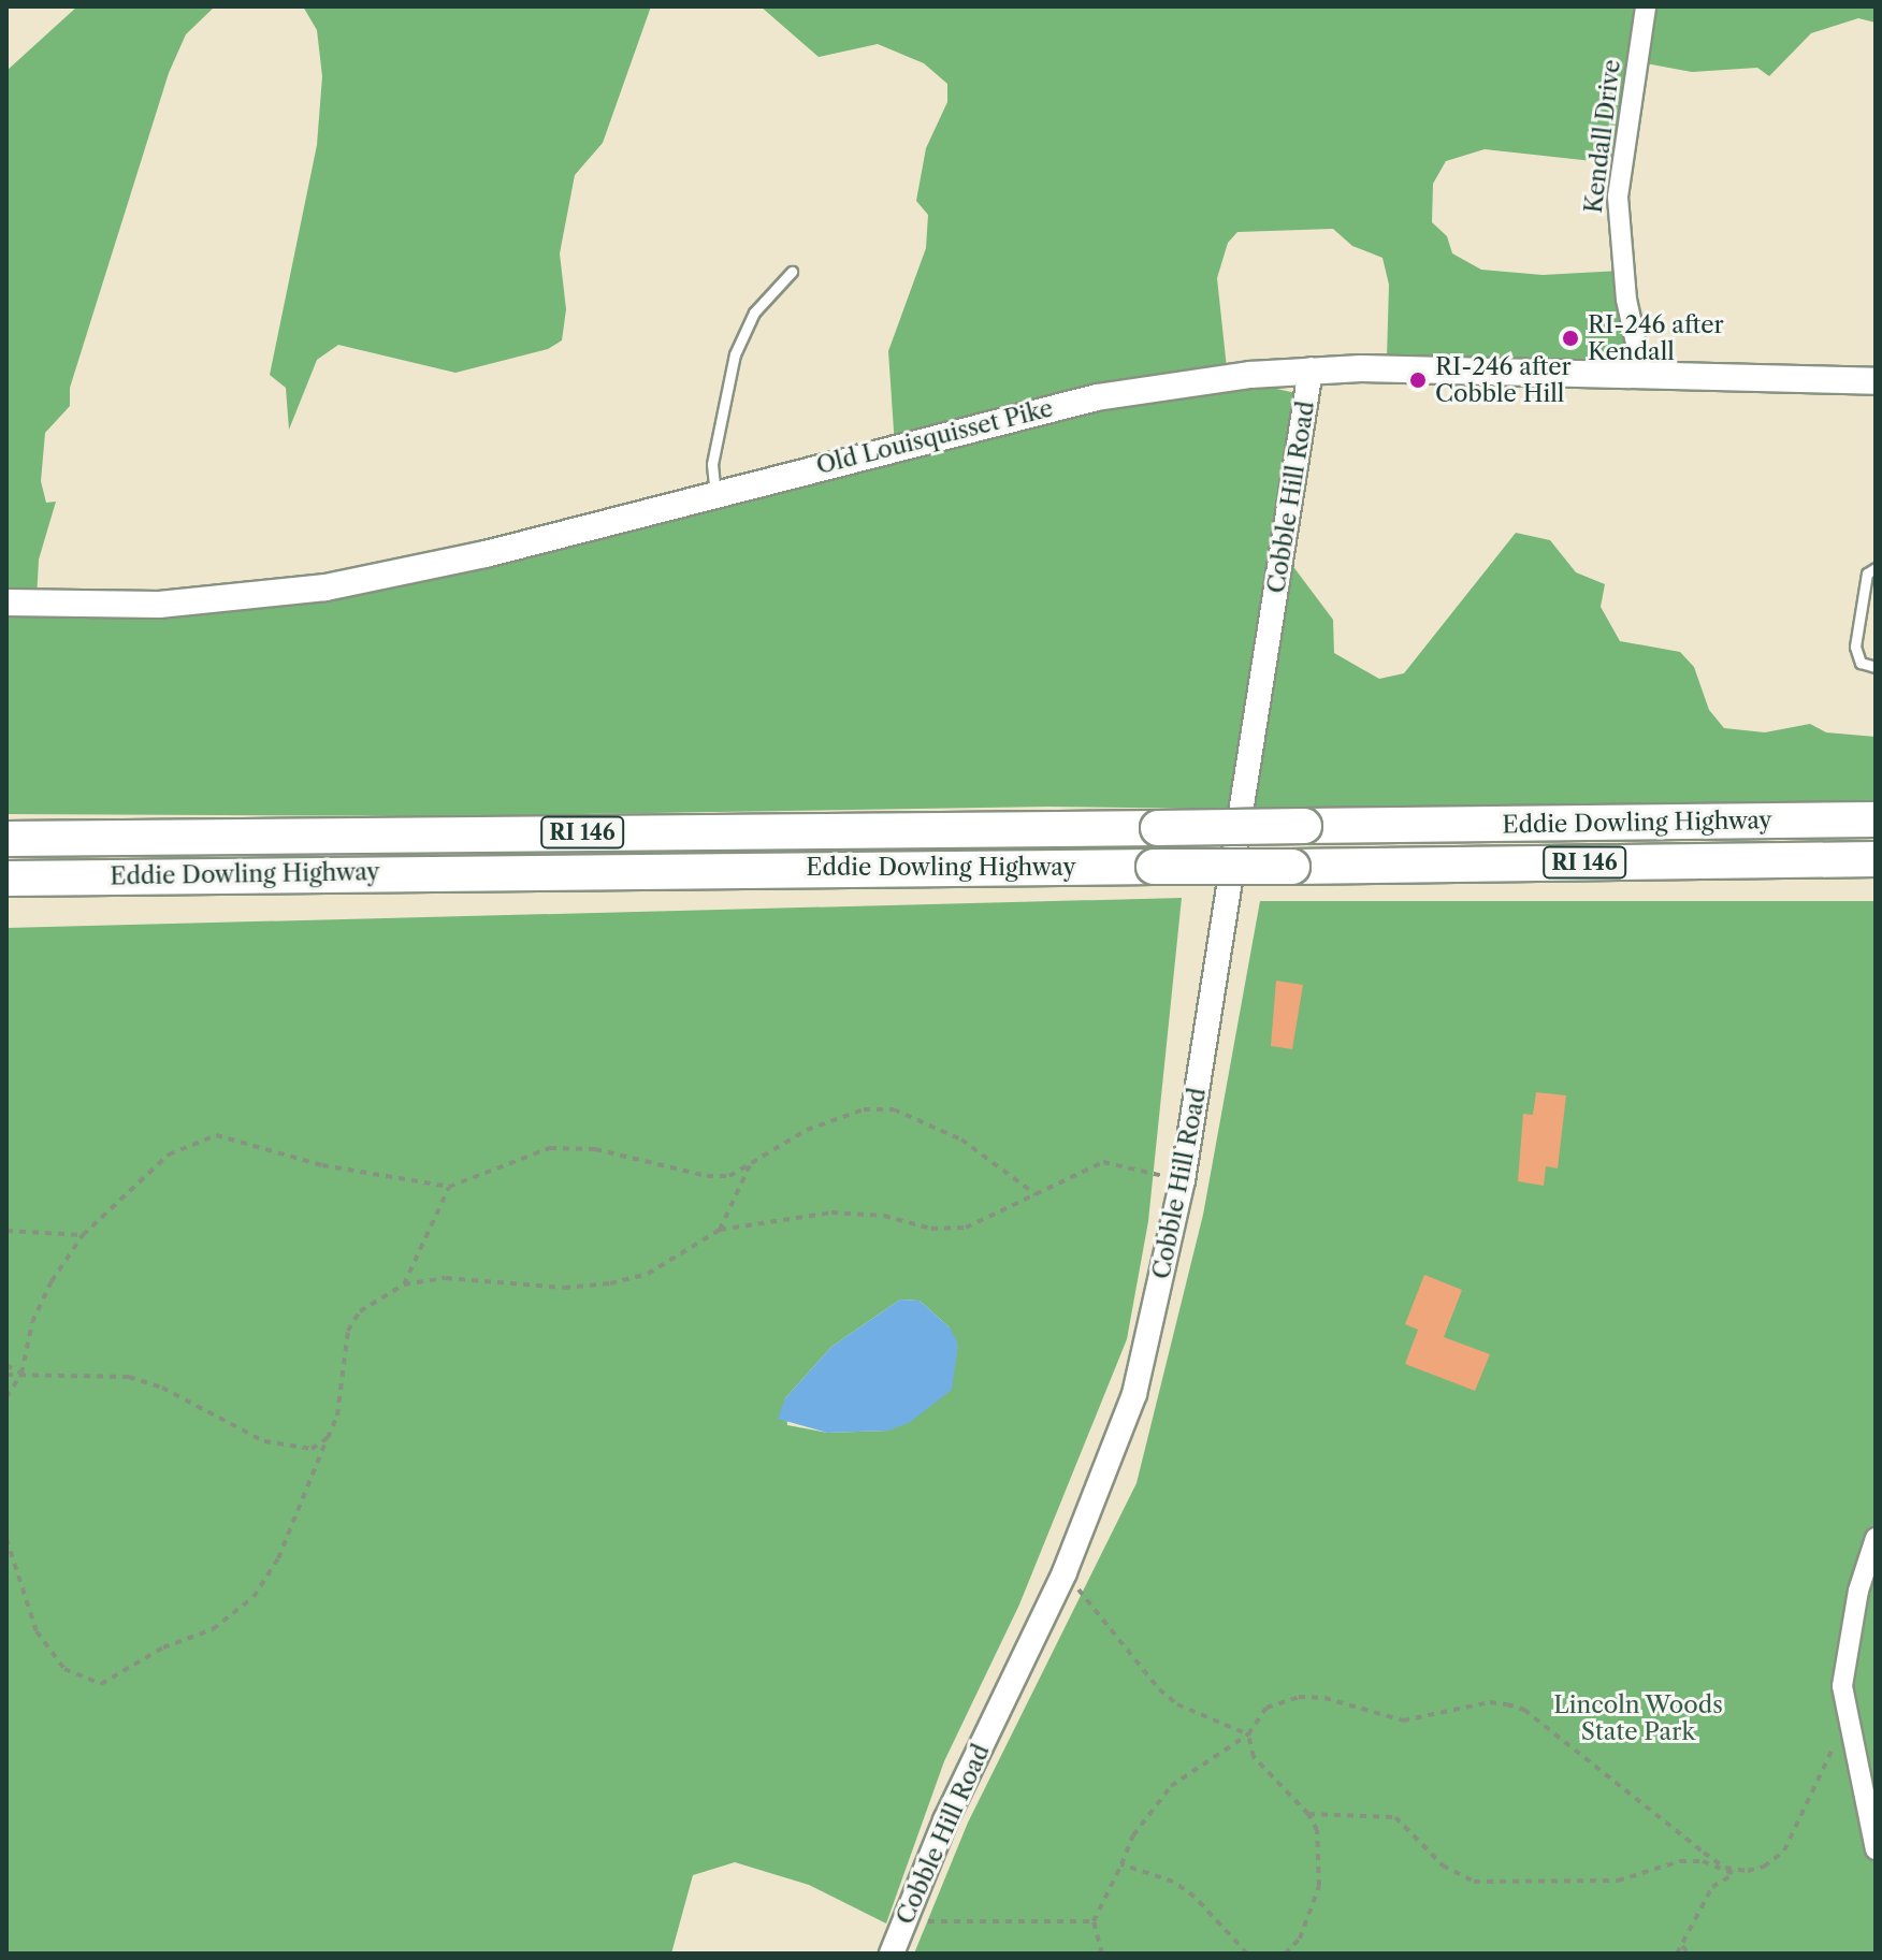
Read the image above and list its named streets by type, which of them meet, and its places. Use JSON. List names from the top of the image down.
{
  "streets": {
    "highway": ["Eddie Dowling Highway", "RI 146"],
    "main road": ["Old Louisquisset Pike"],
    "street": ["Kendall Drive", "Cobble Hill Road"]
  },
  "crossings": [
    ["Kendall Drive", "Old Louisquisset Pike"],
    ["Old Louisquisset Pike", "Cobble Hill Road"]
  ],
  "parks": ["Lincoln Woods State Park"],
  "places": ["RI-246 after Kendall", "RI-246 after Cobble Hill"]
}
